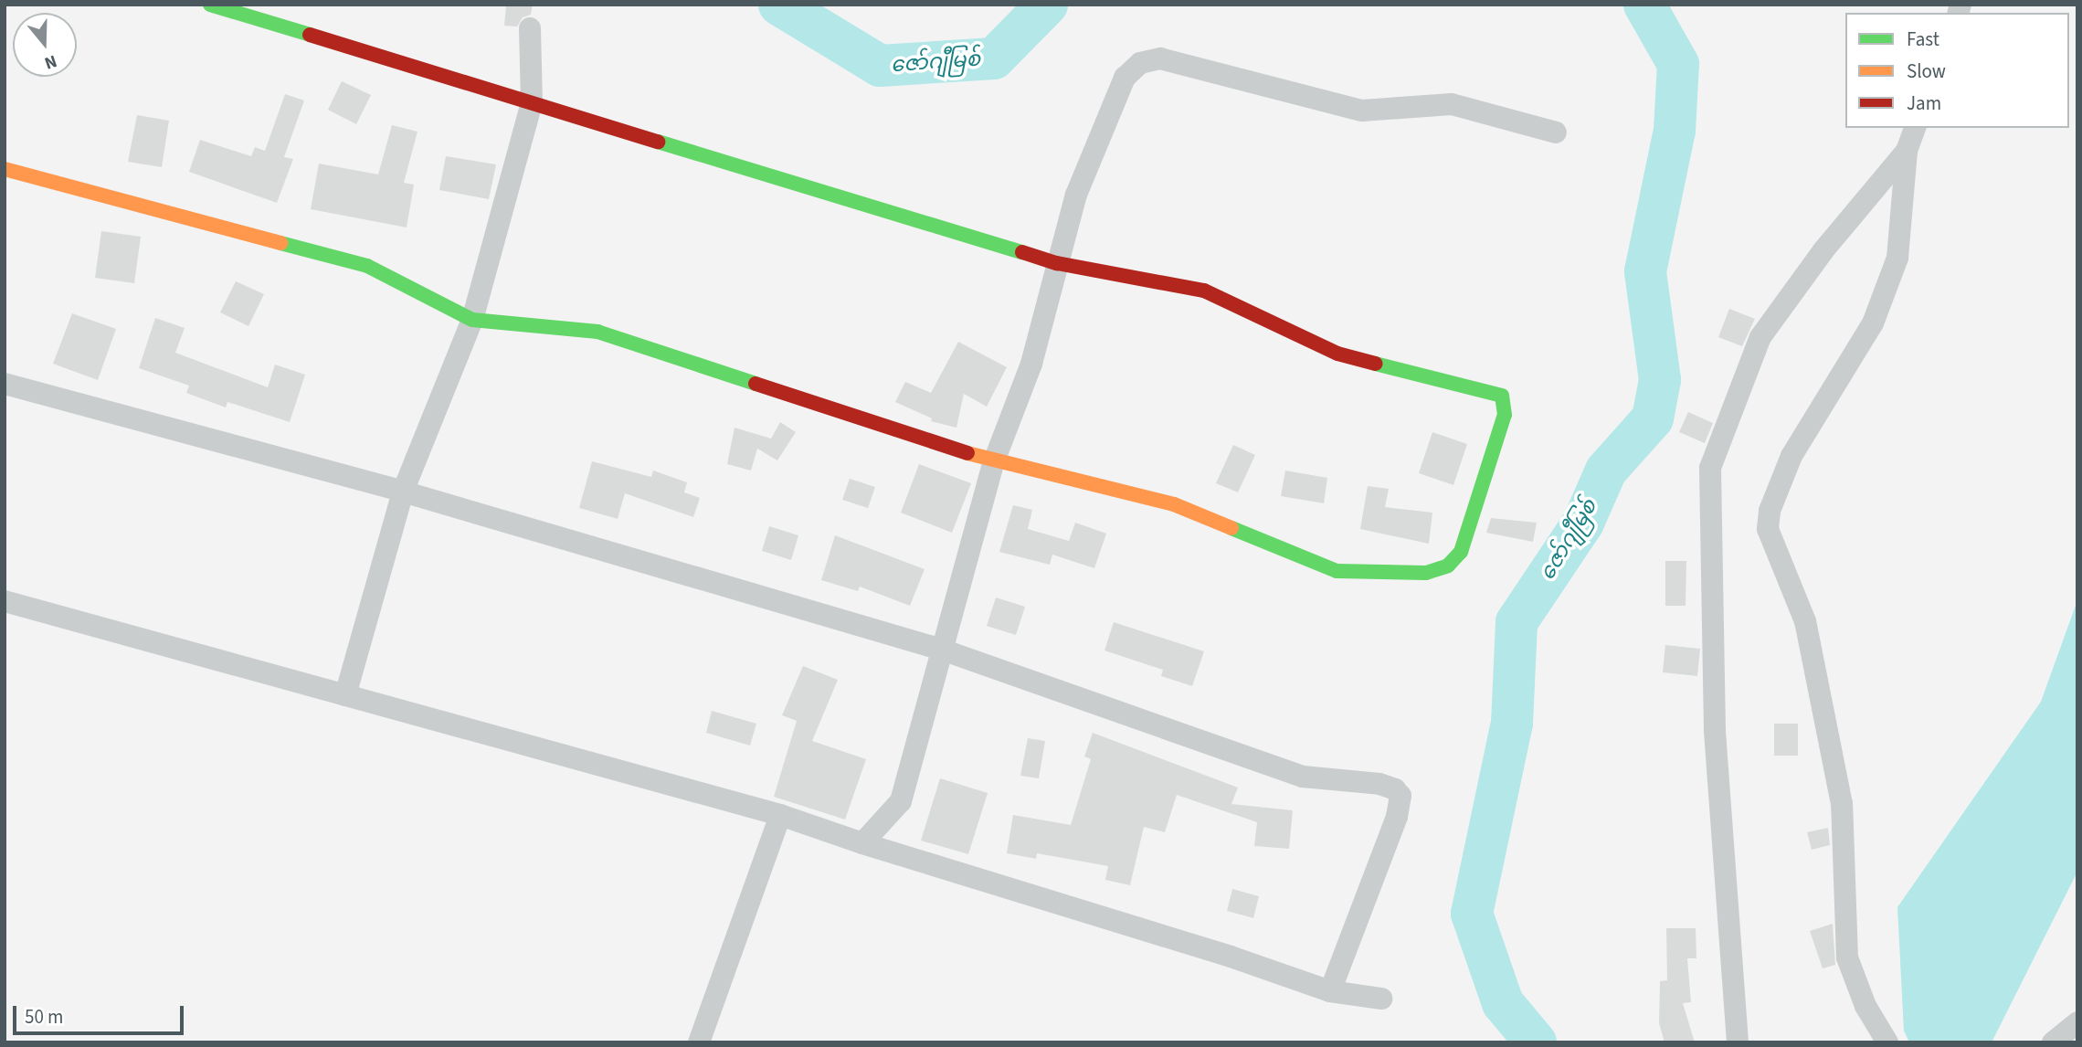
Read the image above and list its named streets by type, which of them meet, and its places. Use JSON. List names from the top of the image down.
{
  "water": ["ဇော်ဂျီမြစ်"],
  "legend": ["Fast", "Slow", "Jam"],
  "scale_bar": "50 m",
  "north": "bottom"
}
